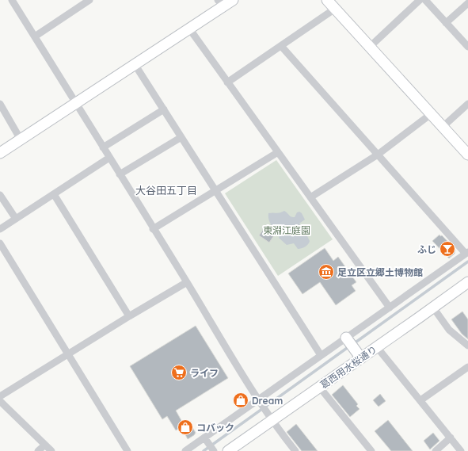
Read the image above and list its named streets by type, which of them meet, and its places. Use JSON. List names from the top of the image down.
{
  "streets": {
    "street": ["葛西用水桜通り"]
  },
  "districts": ["大谷田五丁目"],
  "parks": ["東淵江庭園"],
  "places": {
    "bar": ["ふじ"],
    "museum": ["足立区立郷土博物館"],
    "supermarket": ["ライフ"],
    "shop": ["Dream", "コバック"]
  }
}
